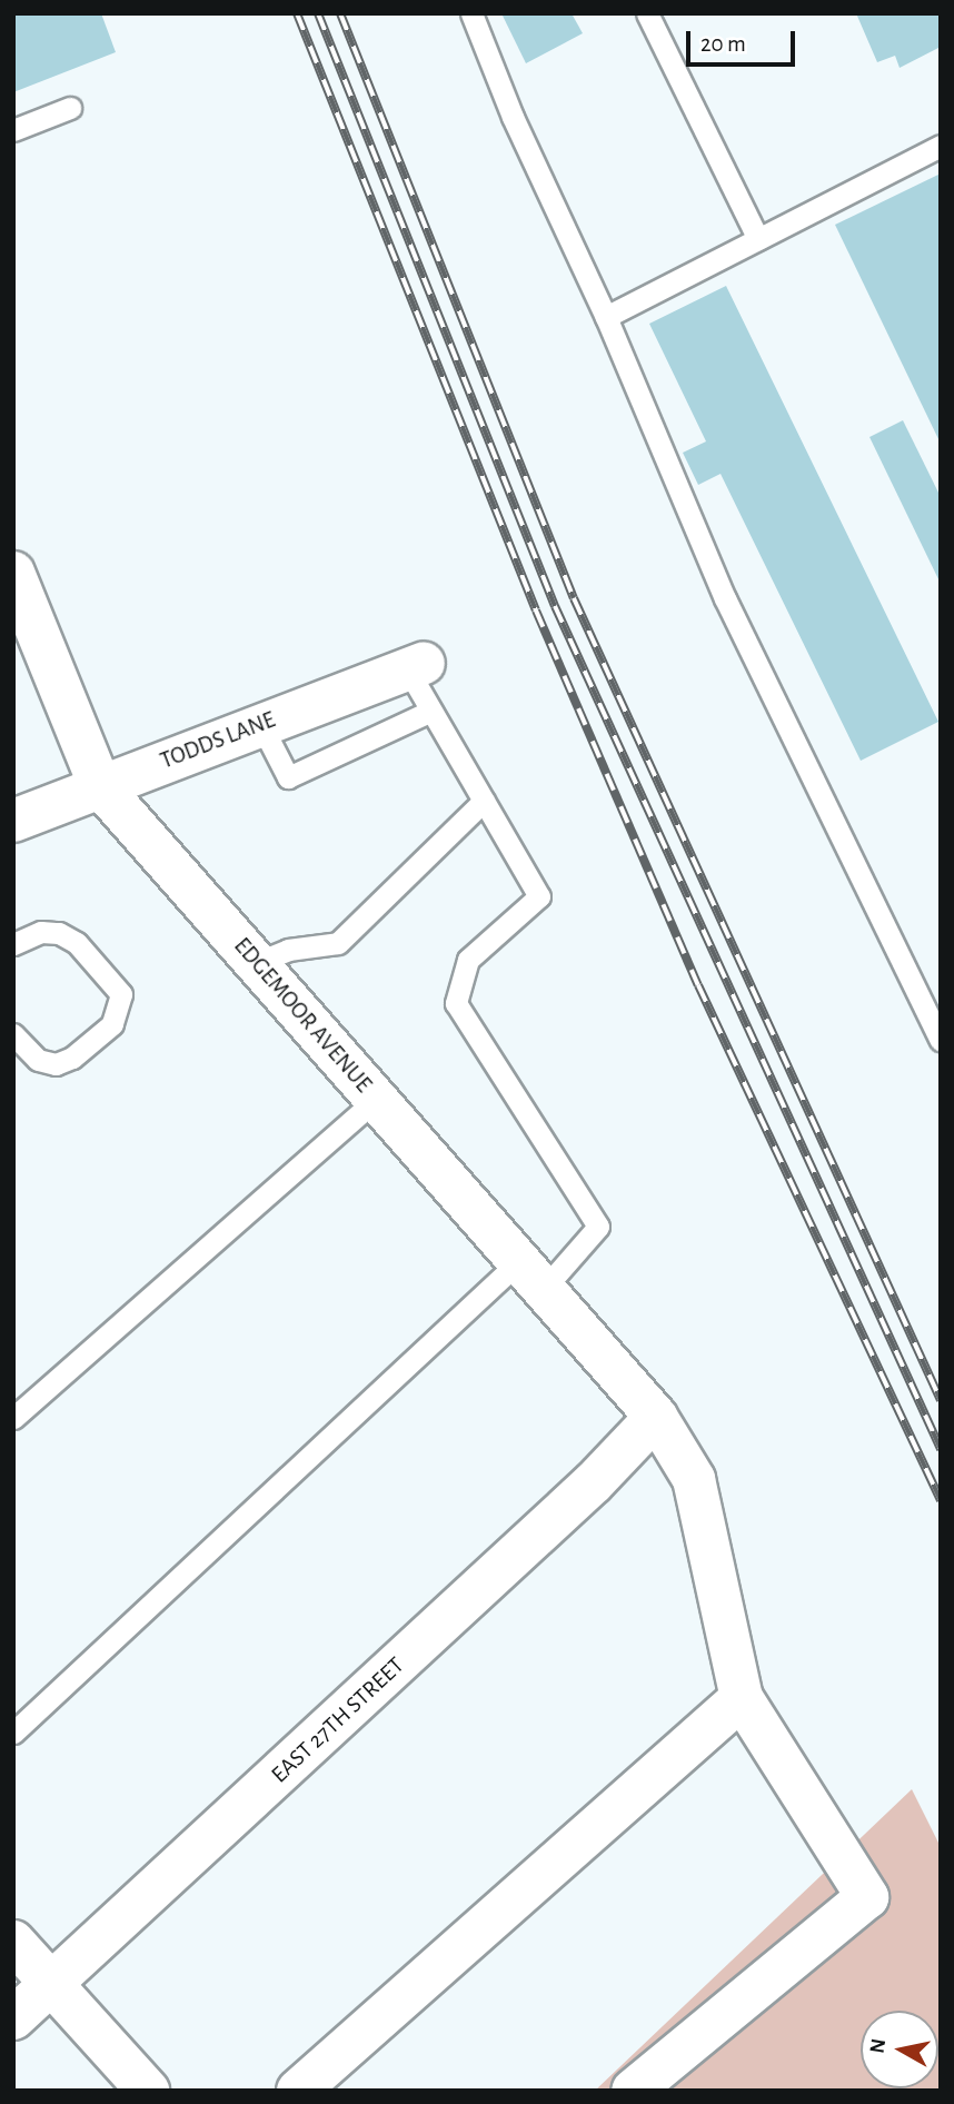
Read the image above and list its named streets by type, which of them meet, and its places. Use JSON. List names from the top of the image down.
{
  "streets": {
    "street": ["TODDS LANE", "EDGEMOOR AVENUE", "EAST 27TH STREET"]
  },
  "crossings": [
    ["TODDS LANE", "EDGEMOOR AVENUE"],
    ["EDGEMOOR AVENUE", "EAST 27TH STREET"]
  ],
  "scale_bar": "20 m",
  "north": "left"
}
